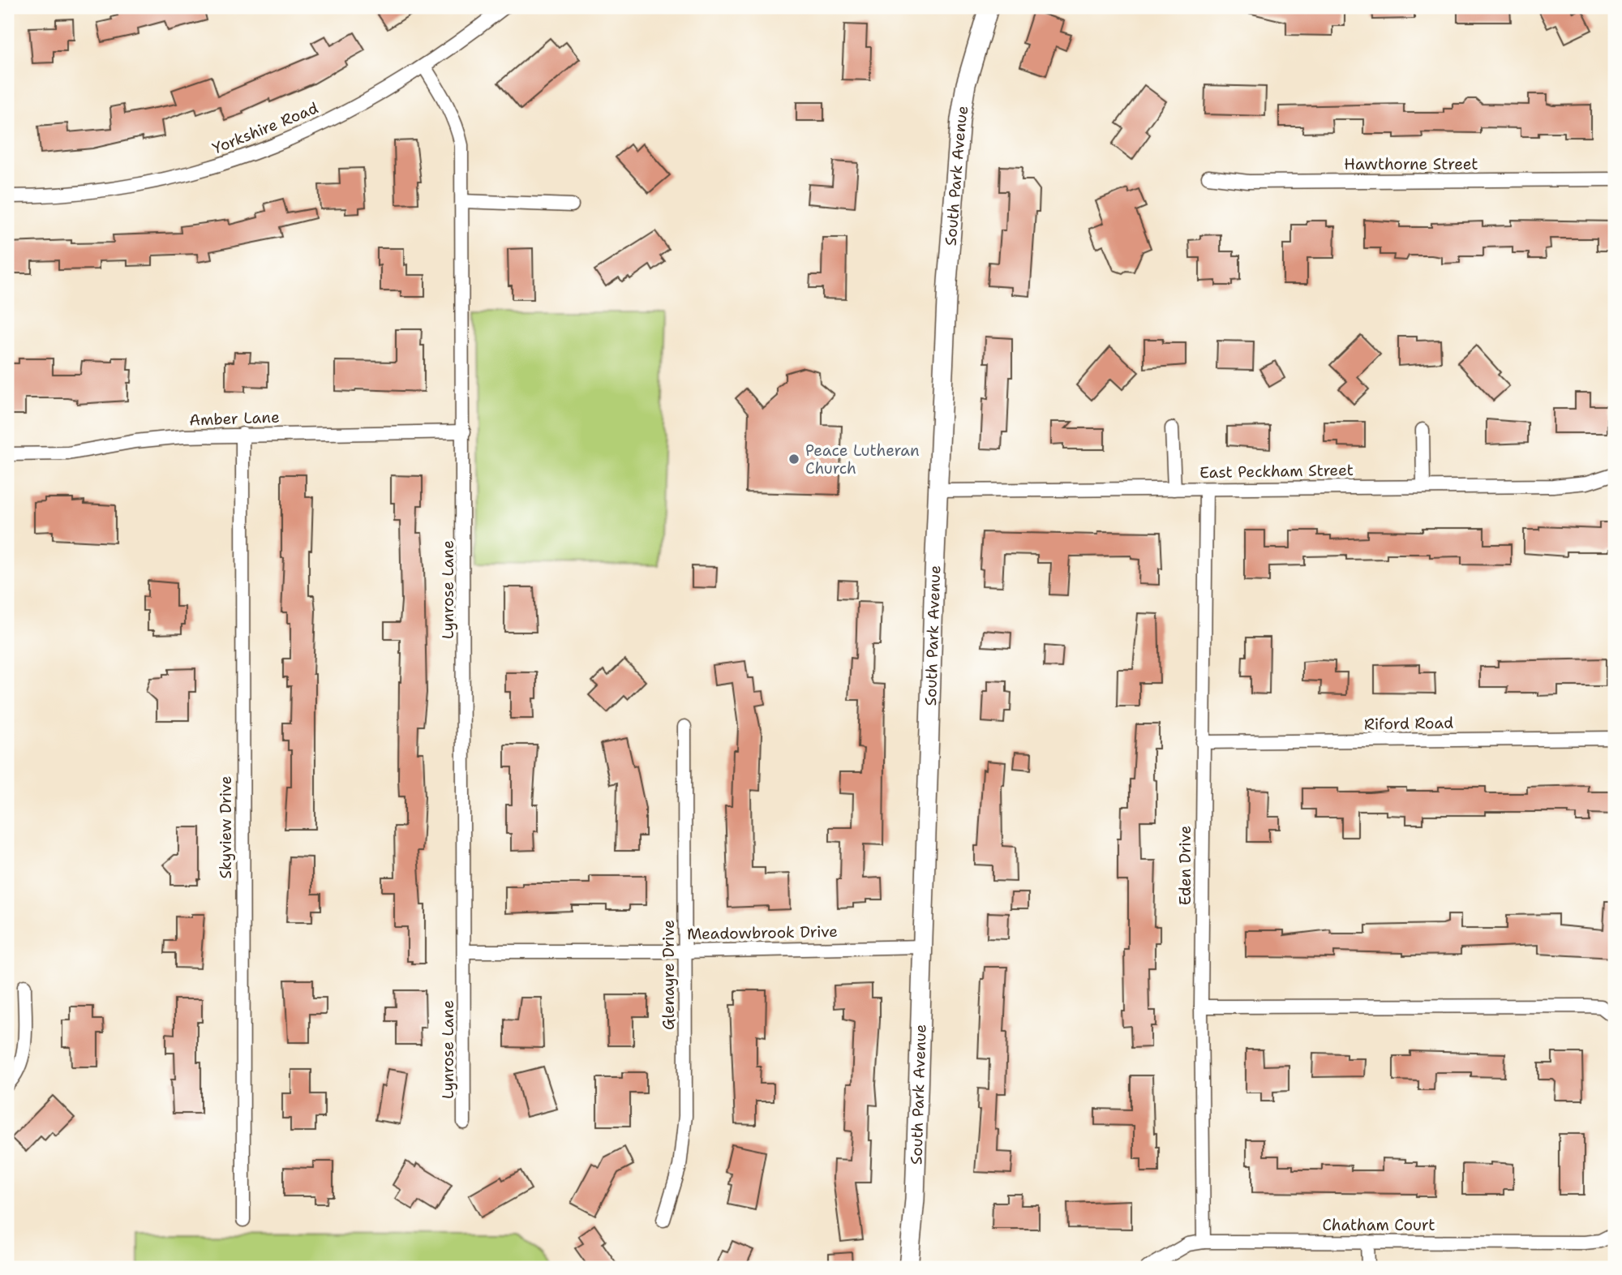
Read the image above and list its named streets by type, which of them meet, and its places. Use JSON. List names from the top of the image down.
{
  "streets": {
    "main road": ["South Park Avenue"],
    "street": [
      "Yorkshire Road",
      "Hawthorne Street",
      "Amber Lane",
      "East Peckham Street",
      "Lynrose Lane",
      "Riford Road",
      "Skyview Drive",
      "Eden Drive",
      "Meadowbrook Drive",
      "Glenayre Drive",
      "Chatham Court"
    ]
  },
  "crossings": [
    ["Yorkshire Road", "Lynrose Lane"],
    ["South Park Avenue", "East Peckham Street"],
    ["South Park Avenue", "Meadowbrook Drive"],
    ["Amber Lane", "Lynrose Lane"],
    ["Amber Lane", "Skyview Drive"],
    ["East Peckham Street", "Eden Drive"],
    ["Lynrose Lane", "Meadowbrook Drive"],
    ["Riford Road", "Eden Drive"],
    ["Eden Drive", "Chatham Court"],
    ["Meadowbrook Drive", "Glenayre Drive"]
  ],
  "places": ["Peace Lutheran Church"]
}
